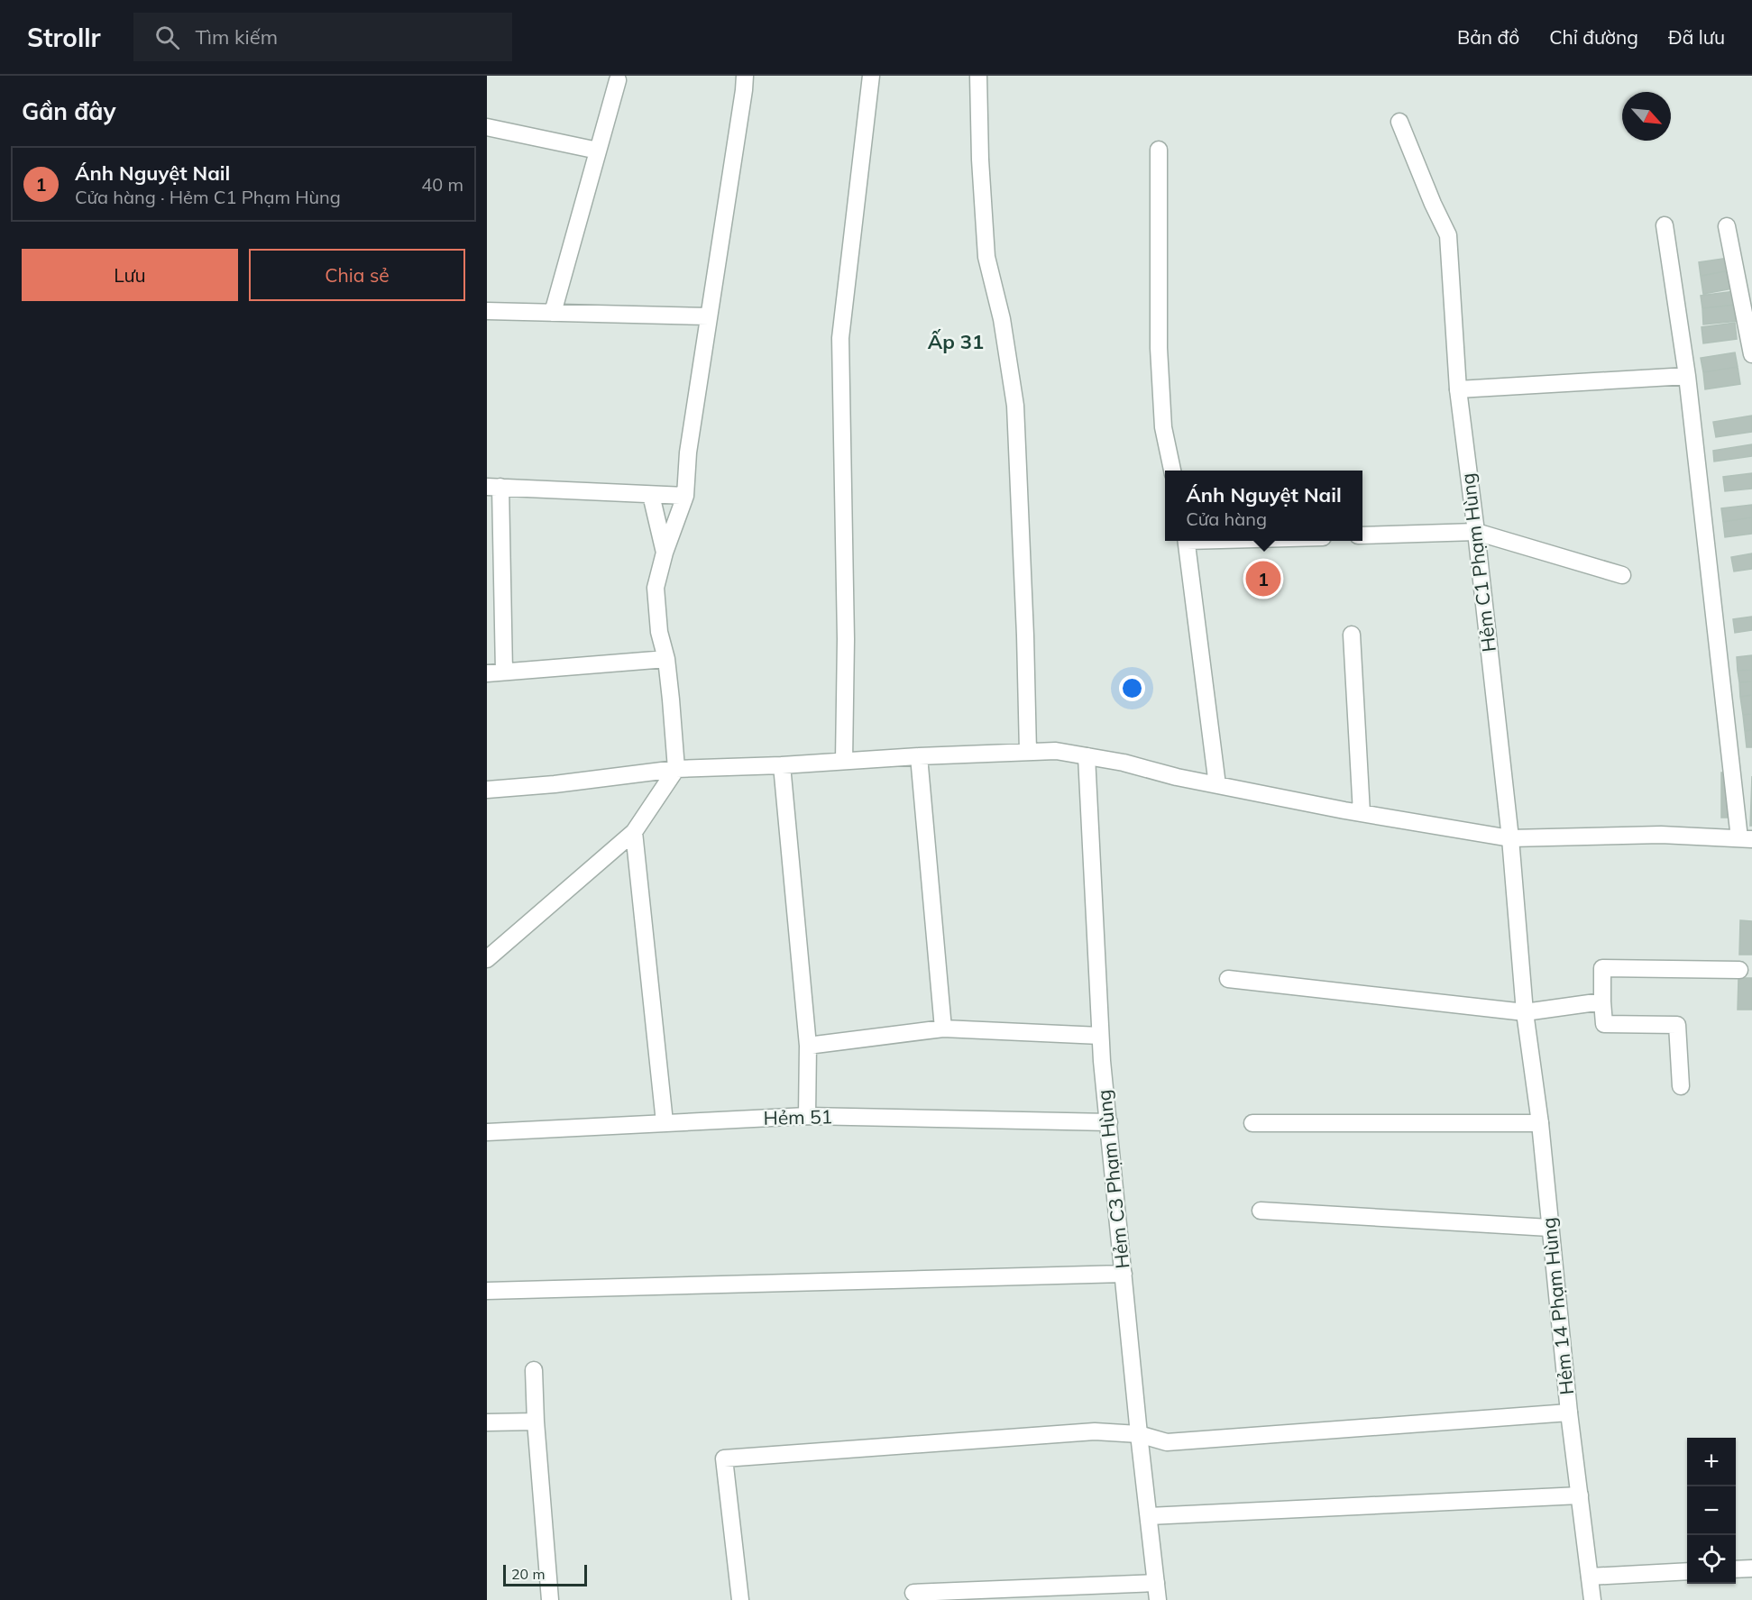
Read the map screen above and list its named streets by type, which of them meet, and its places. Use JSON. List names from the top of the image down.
{
  "streets": {
    "street": [
      "Hẻm C1 Phạm Hùng",
      "Hẻm 51",
      "Hẻm C3 Phạm Hùng",
      "Hẻm 14 Phạm Hùng"
    ]
  },
  "crossings": [
    ["Hẻm C1 Phạm Hùng", "Hẻm 14 Phạm Hùng"],
    ["Hẻm 51", "Hẻm C3 Phạm Hùng"]
  ],
  "districts": ["Ấp 31"],
  "scale_bar": "20 m",
  "north": "bottom right",
  "page": {
    "header": "Strollr",
    "search": "Tìm kiếm",
    "nav": ["Bản đồ", "Chỉ đường", "Đã lưu"],
    "heading": "Gần đây",
    "list": [
      {
        "mark": "1",
        "name": "Ánh Nguyệt Nail",
        "note": "Cửa hàng · Hẻm C1 Phạm Hùng",
        "value": "40 m"
      }
    ],
    "buttons": ["Lưu", "Chia sẻ"],
    "popup": ["Ánh Nguyệt Nail", "Cửa hàng"],
    "pins": "1",
    "map_buttons": ["+", "−"],
    "scale": "20 m"
  }
}
